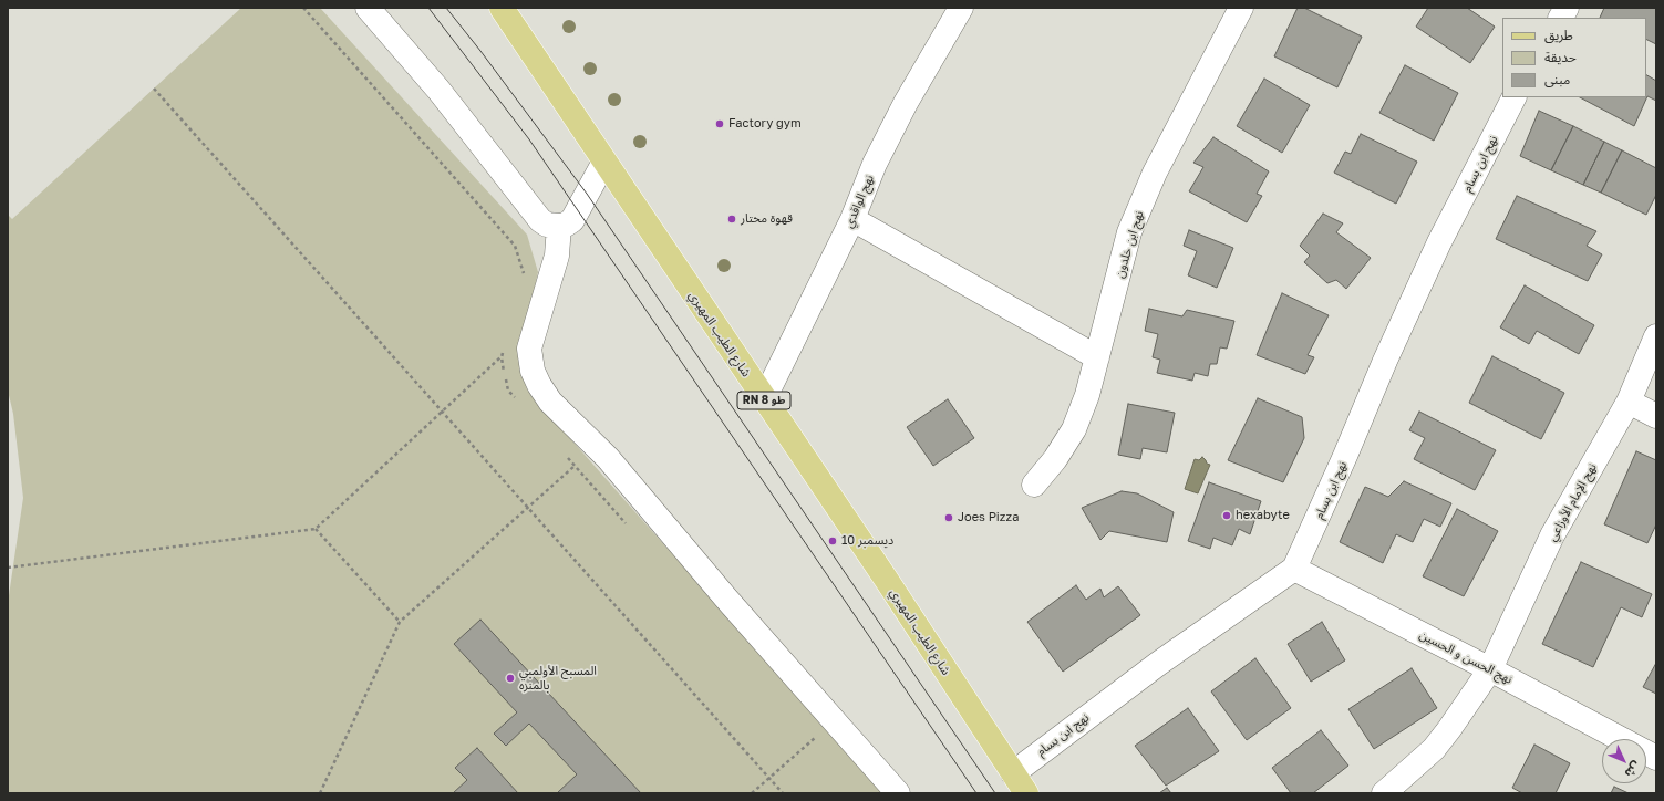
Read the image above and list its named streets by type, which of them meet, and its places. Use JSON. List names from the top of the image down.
{
  "streets": {
    "main road": ["شارع الطيب المهيري", "RN 8 طو"],
    "street": [
      "نهج ابن بسام",
      "نهج الواقدي",
      "نهج ابن خلدون",
      "نهج الإمام الأوزاعي",
      "نهج الحسن و الحسين"
    ]
  },
  "crossings": [
    ["نهج ابن بسام", "شارع الطيب المهيري"],
    ["نهج ابن بسام", "نهج الحسن و الحسين"],
    ["نهج الواقدي", "شارع الطيب المهيري"],
    ["نهج الإمام الأوزاعي", "نهج الحسن و الحسين"]
  ],
  "places": [
    "Factory gym",
    "قهوة مختار",
    "hexabyte",
    "Joes Pizza",
    "10 ديسمبر",
    "المسبح الأولمبي بالمنزه"
  ],
  "legend": ["طريق", "حديقة", "مبنى"],
  "north": "bottom right"
}
